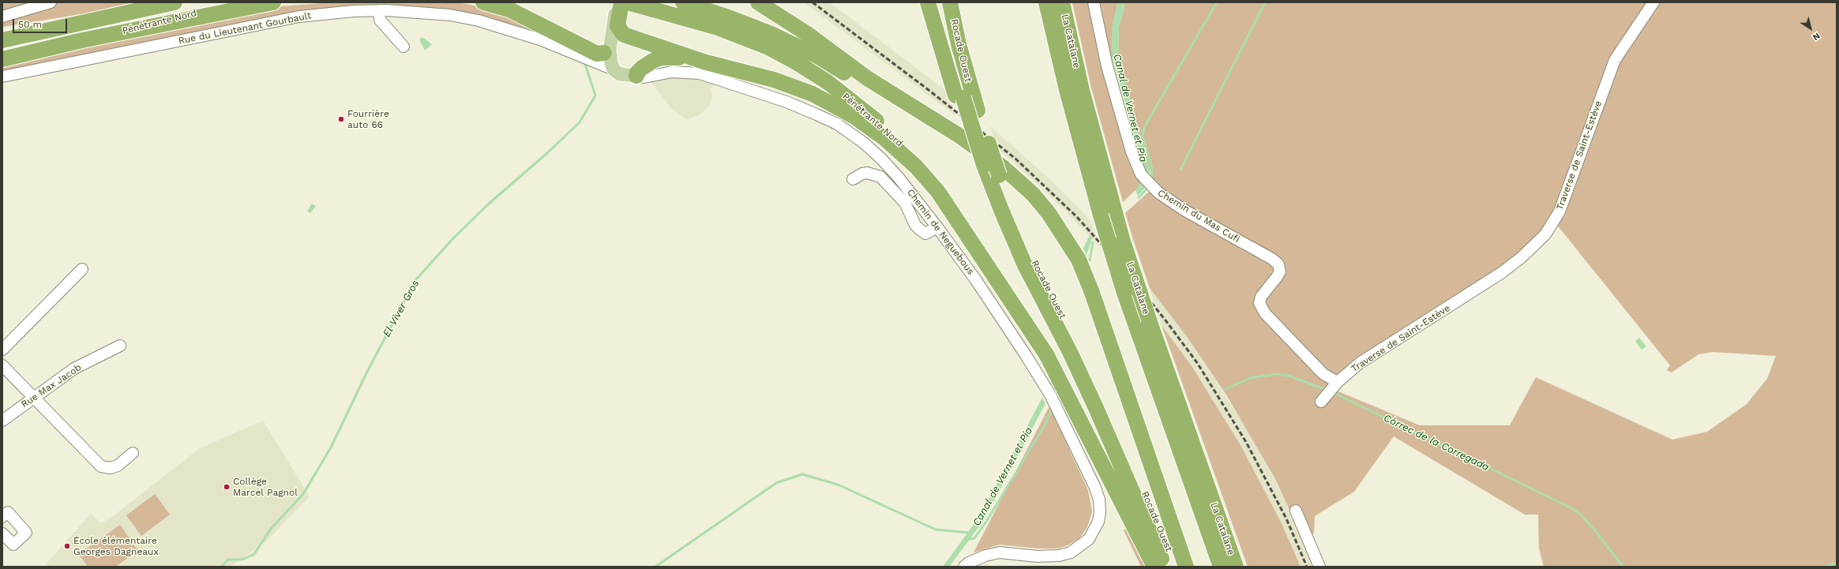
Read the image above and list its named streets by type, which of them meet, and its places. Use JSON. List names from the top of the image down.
{
  "streets": {
    "highway": ["Pénétrante Nord", "La Catalane", "Rocade Ouest"],
    "street": [
      "Rue du Lieutenant Gourbault",
      "Traverse de Saint-Estève",
      "Chemin du Mas Cufi",
      "Chemin de Neguebous",
      "Rue Max Jacob"
    ]
  },
  "crossings": [
    ["Pénétrante Nord", "Rocade Ouest"],
    ["Traverse de Saint-Estève", "Chemin du Mas Cufi"]
  ],
  "water": ["Canal de Vernet et Pia", "El Viver Gros", "Còrrec de la Corregada"],
  "places": ["Fourrière auto 66", "Collège Marcel Pagnol", "École élémentaire Georges Dagneaux"],
  "scale_bar": "50 m",
  "north": "bottom right"
}
